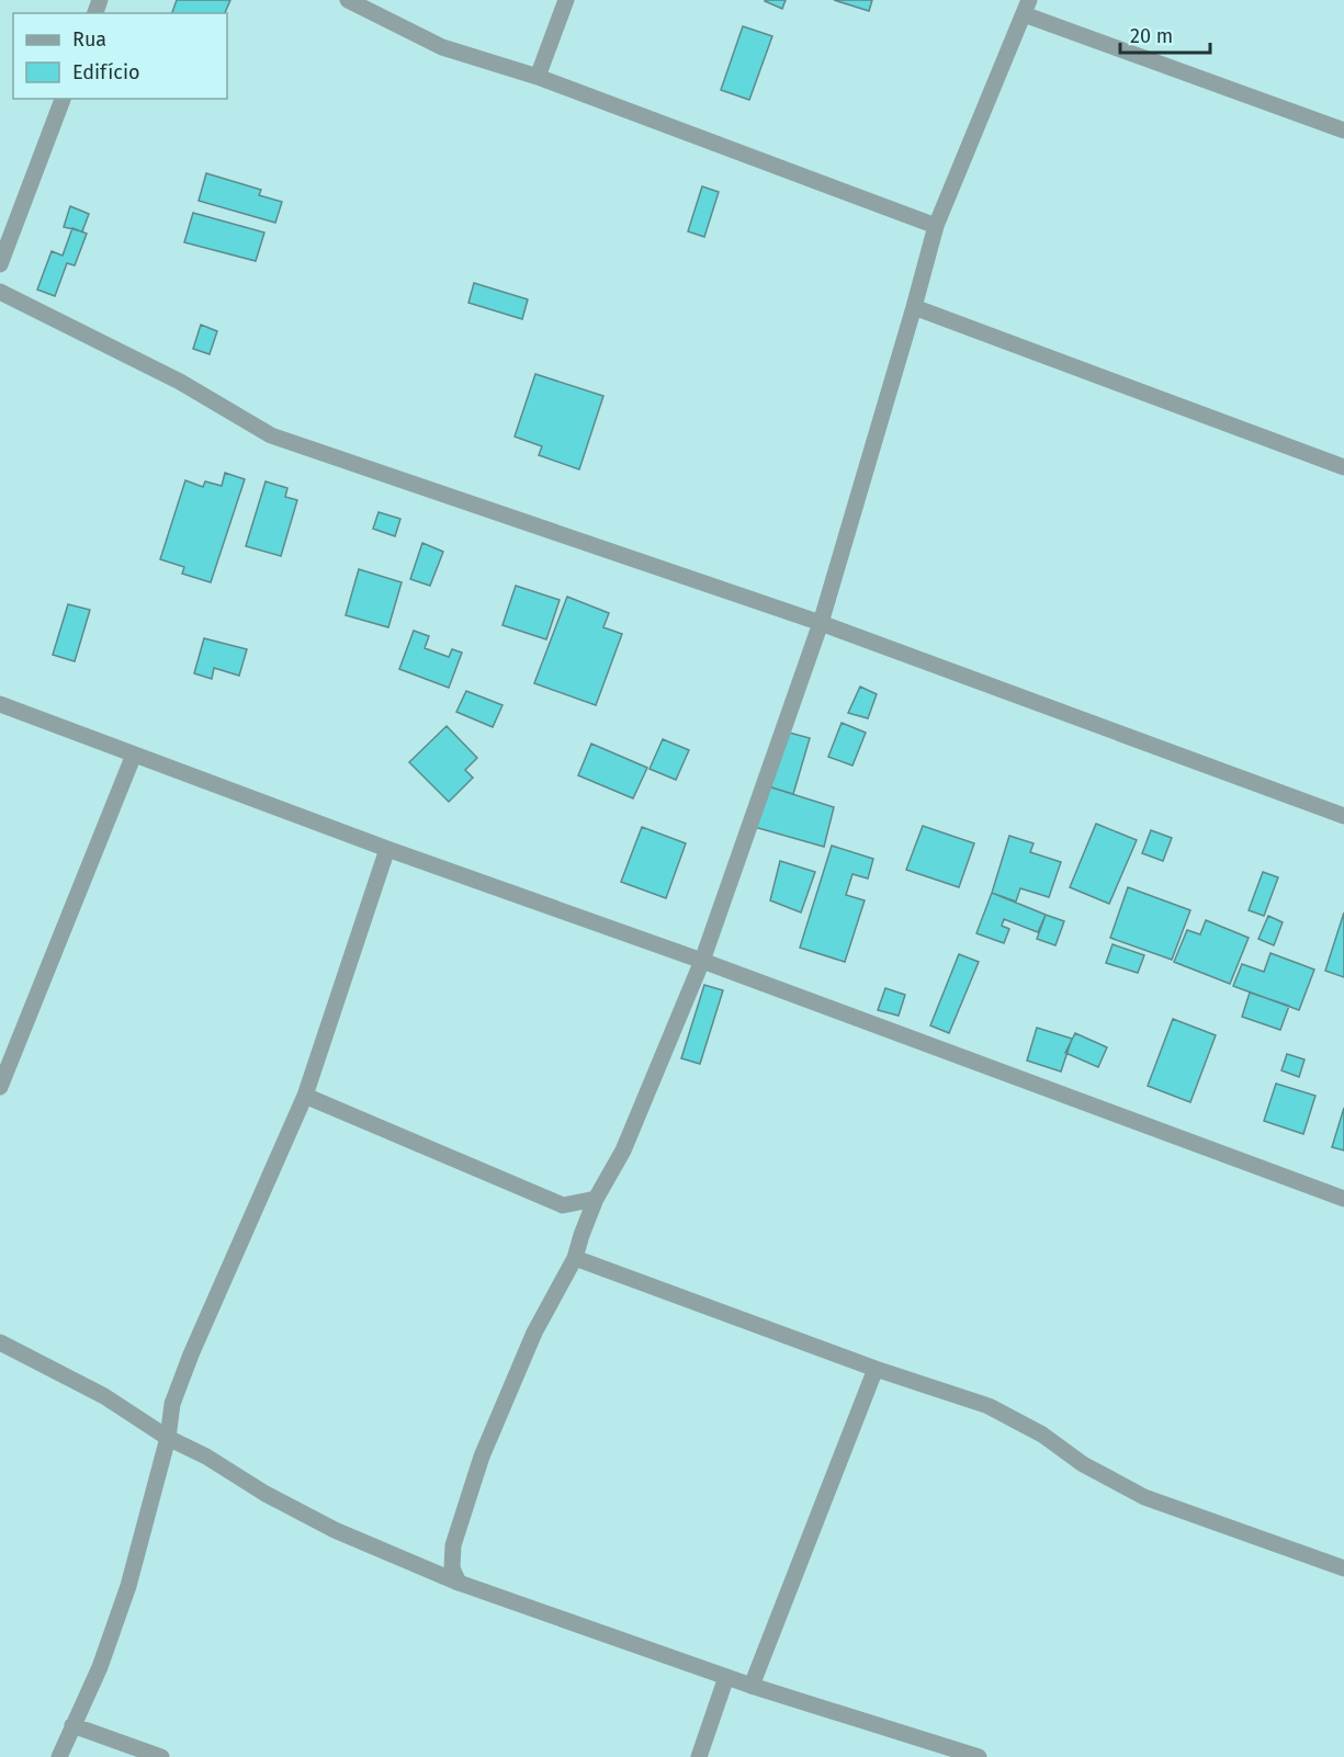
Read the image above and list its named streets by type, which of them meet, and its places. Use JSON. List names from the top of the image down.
{
  "legend": ["Rua", "Edifício"],
  "scale_bar": "20 m"
}
